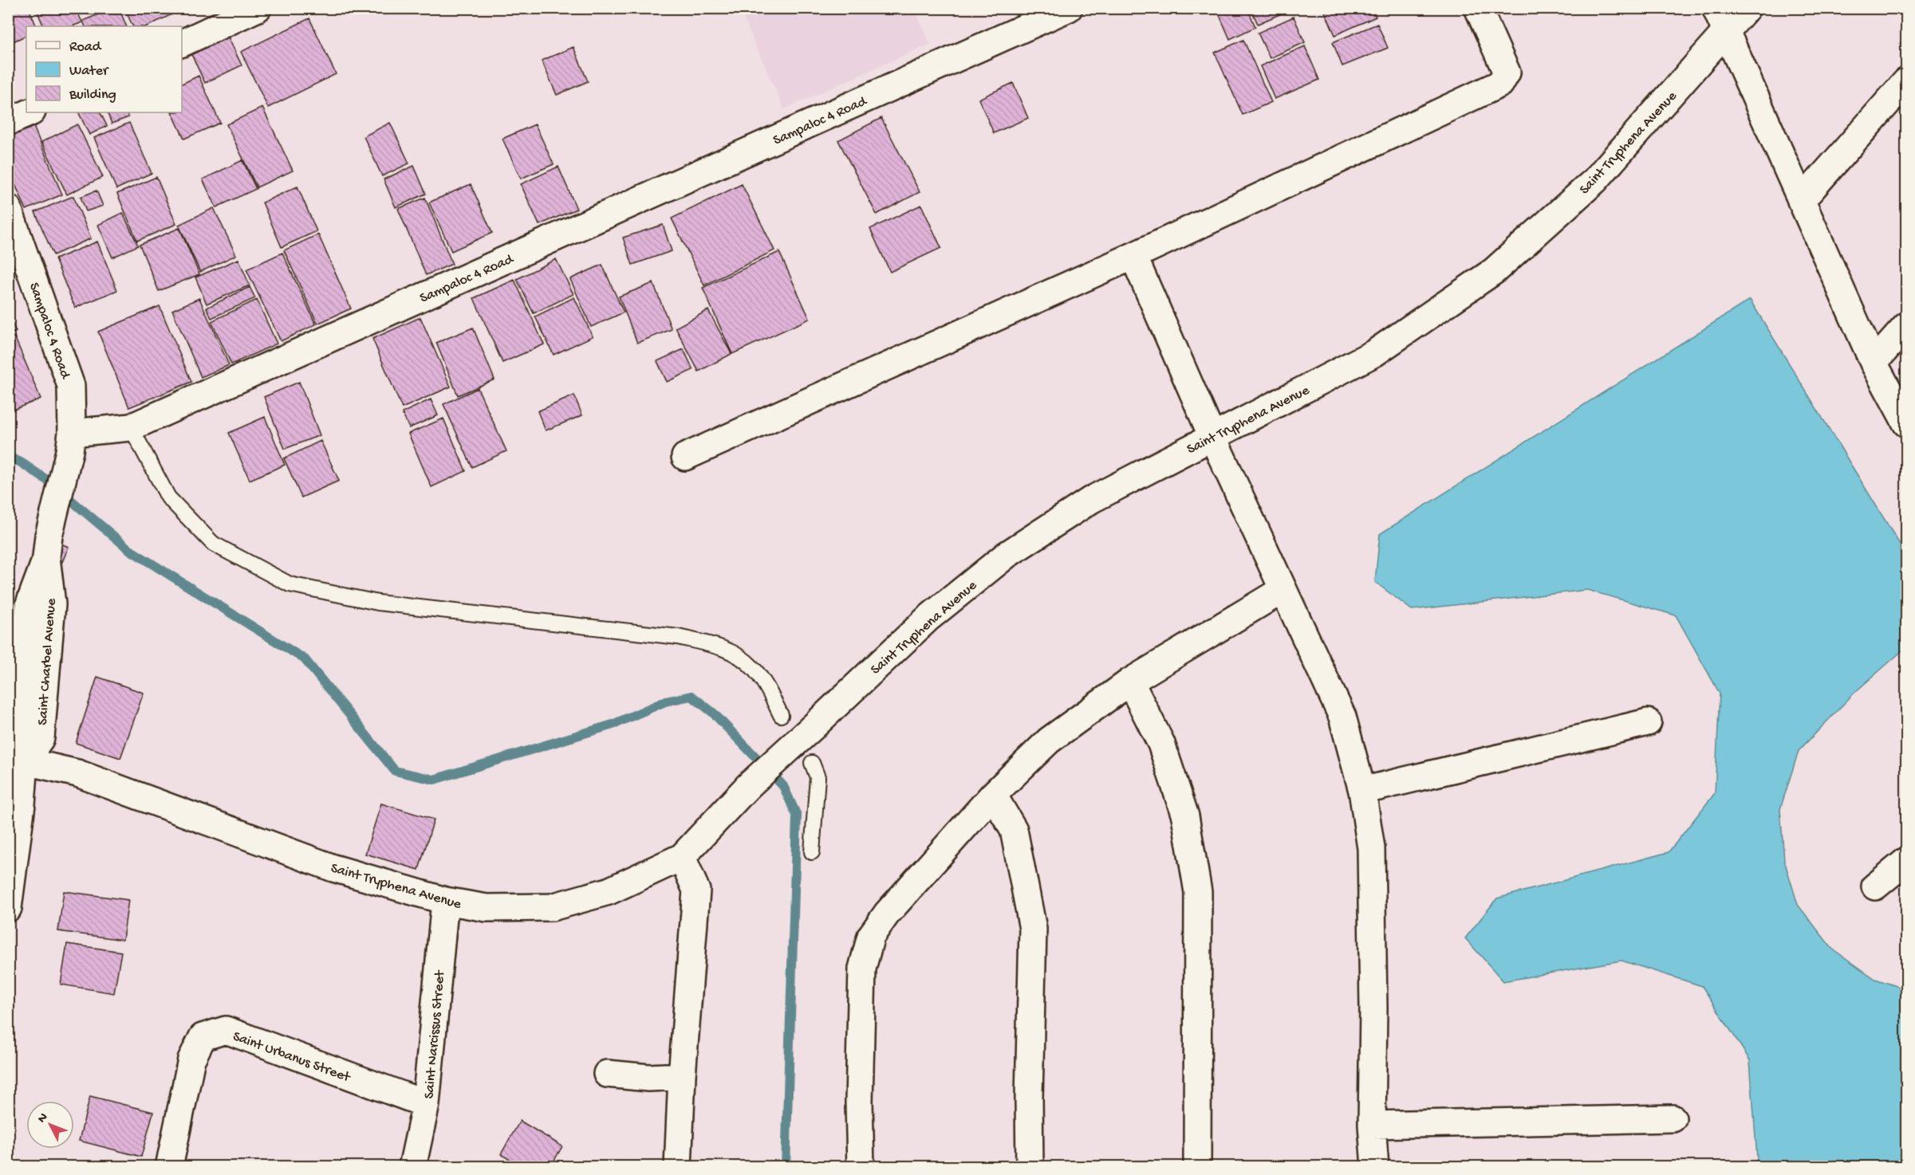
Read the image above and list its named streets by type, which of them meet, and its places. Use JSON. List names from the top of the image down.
{
  "streets": {
    "street": [
      "Sampaloc 4 Road",
      "Saint Tryphena Avenue",
      "Saint Charbel Avenue",
      "Saint Narcissus Street",
      "Saint Urbanus Street"
    ]
  },
  "crossings": [
    ["Sampaloc 4 Road", "Saint Charbel Avenue"],
    ["Saint Tryphena Avenue", "Saint Charbel Avenue"],
    ["Saint Tryphena Avenue", "Saint Narcissus Street"],
    ["Saint Narcissus Street", "Saint Urbanus Street"]
  ],
  "legend": ["Road", "Water", "Building"],
  "north": "top left"
}
